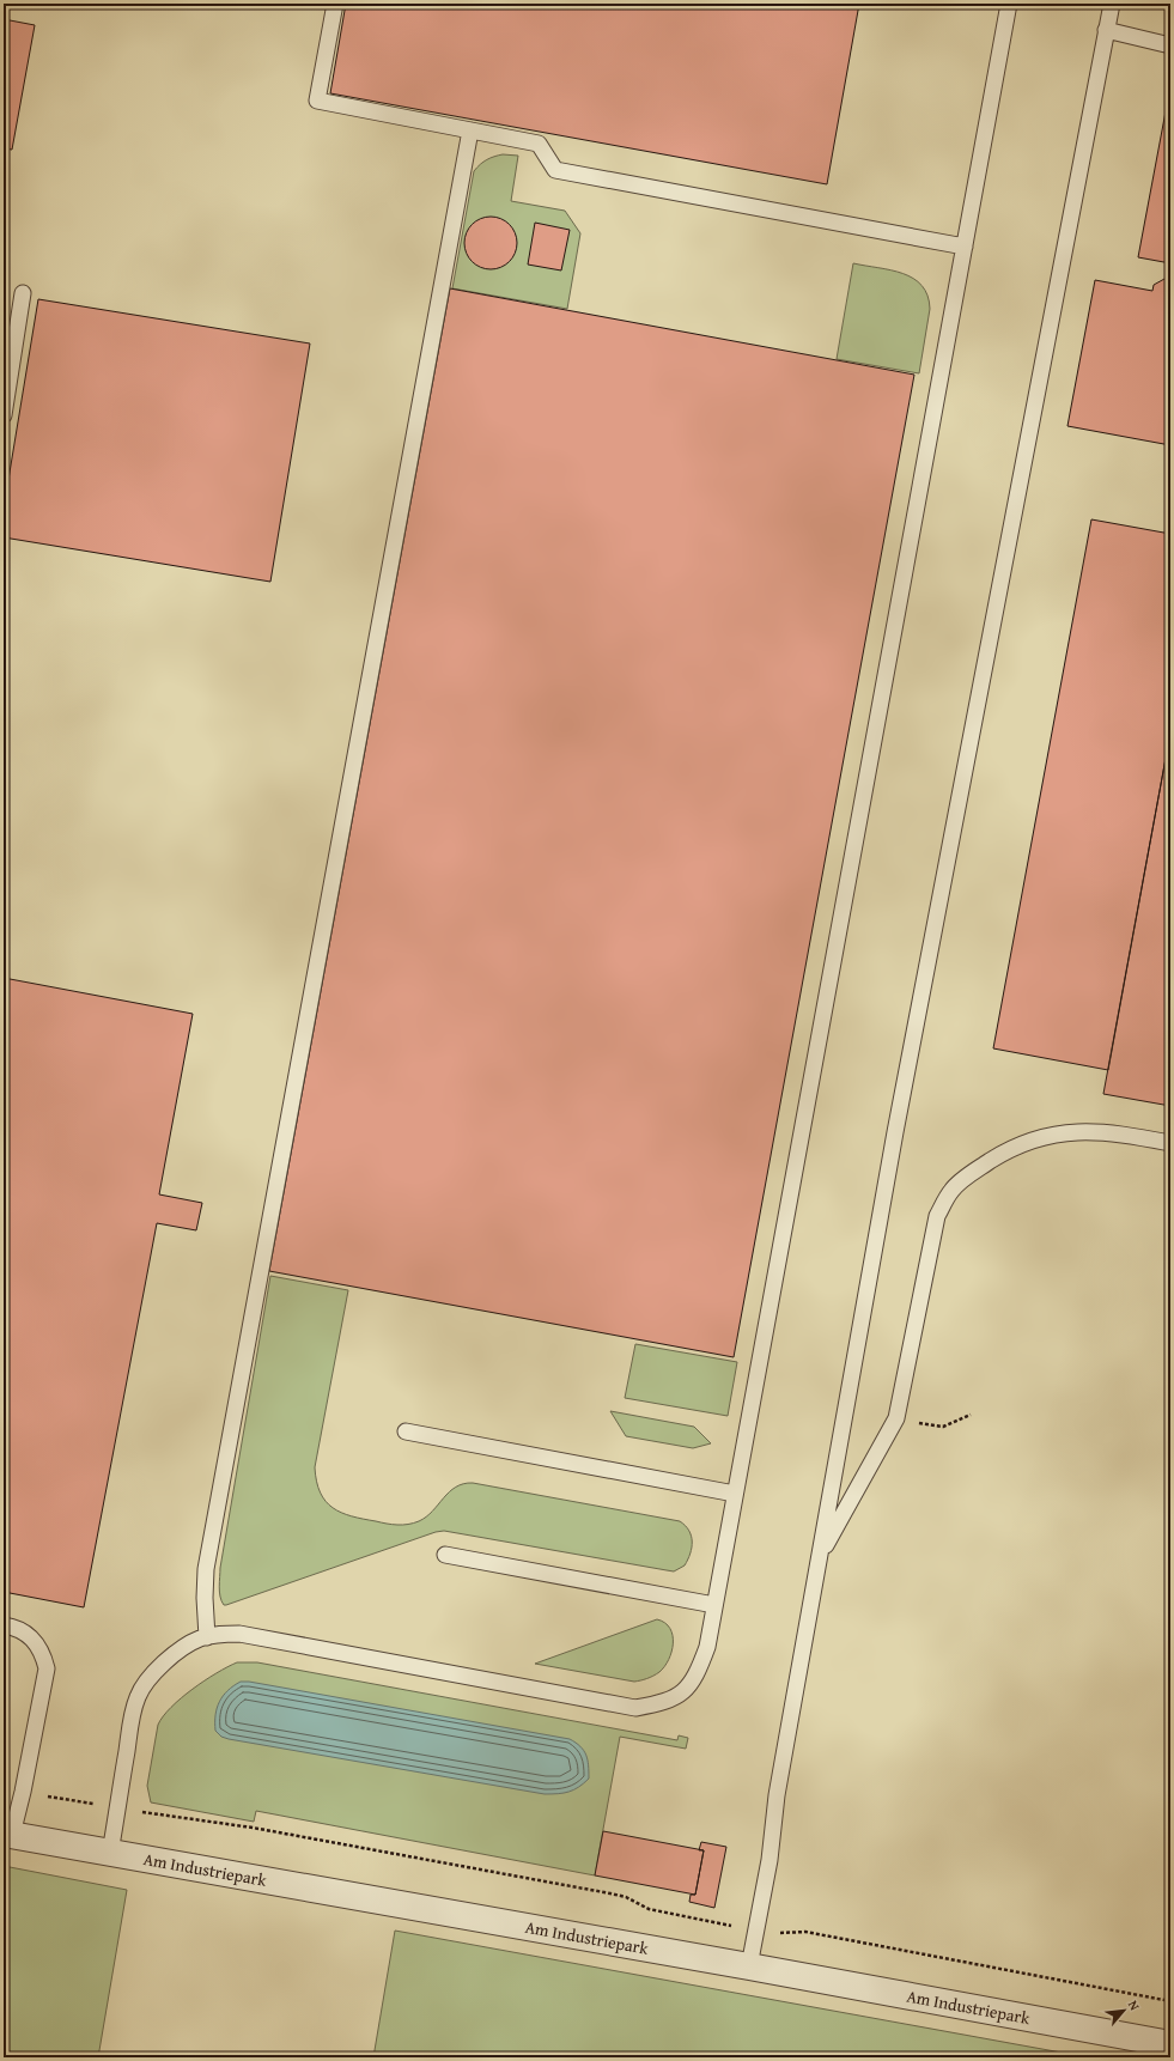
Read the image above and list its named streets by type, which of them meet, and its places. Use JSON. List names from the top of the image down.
{
  "streets": {
    "street": ["Am Industriepark"]
  },
  "north": "top right"
}
